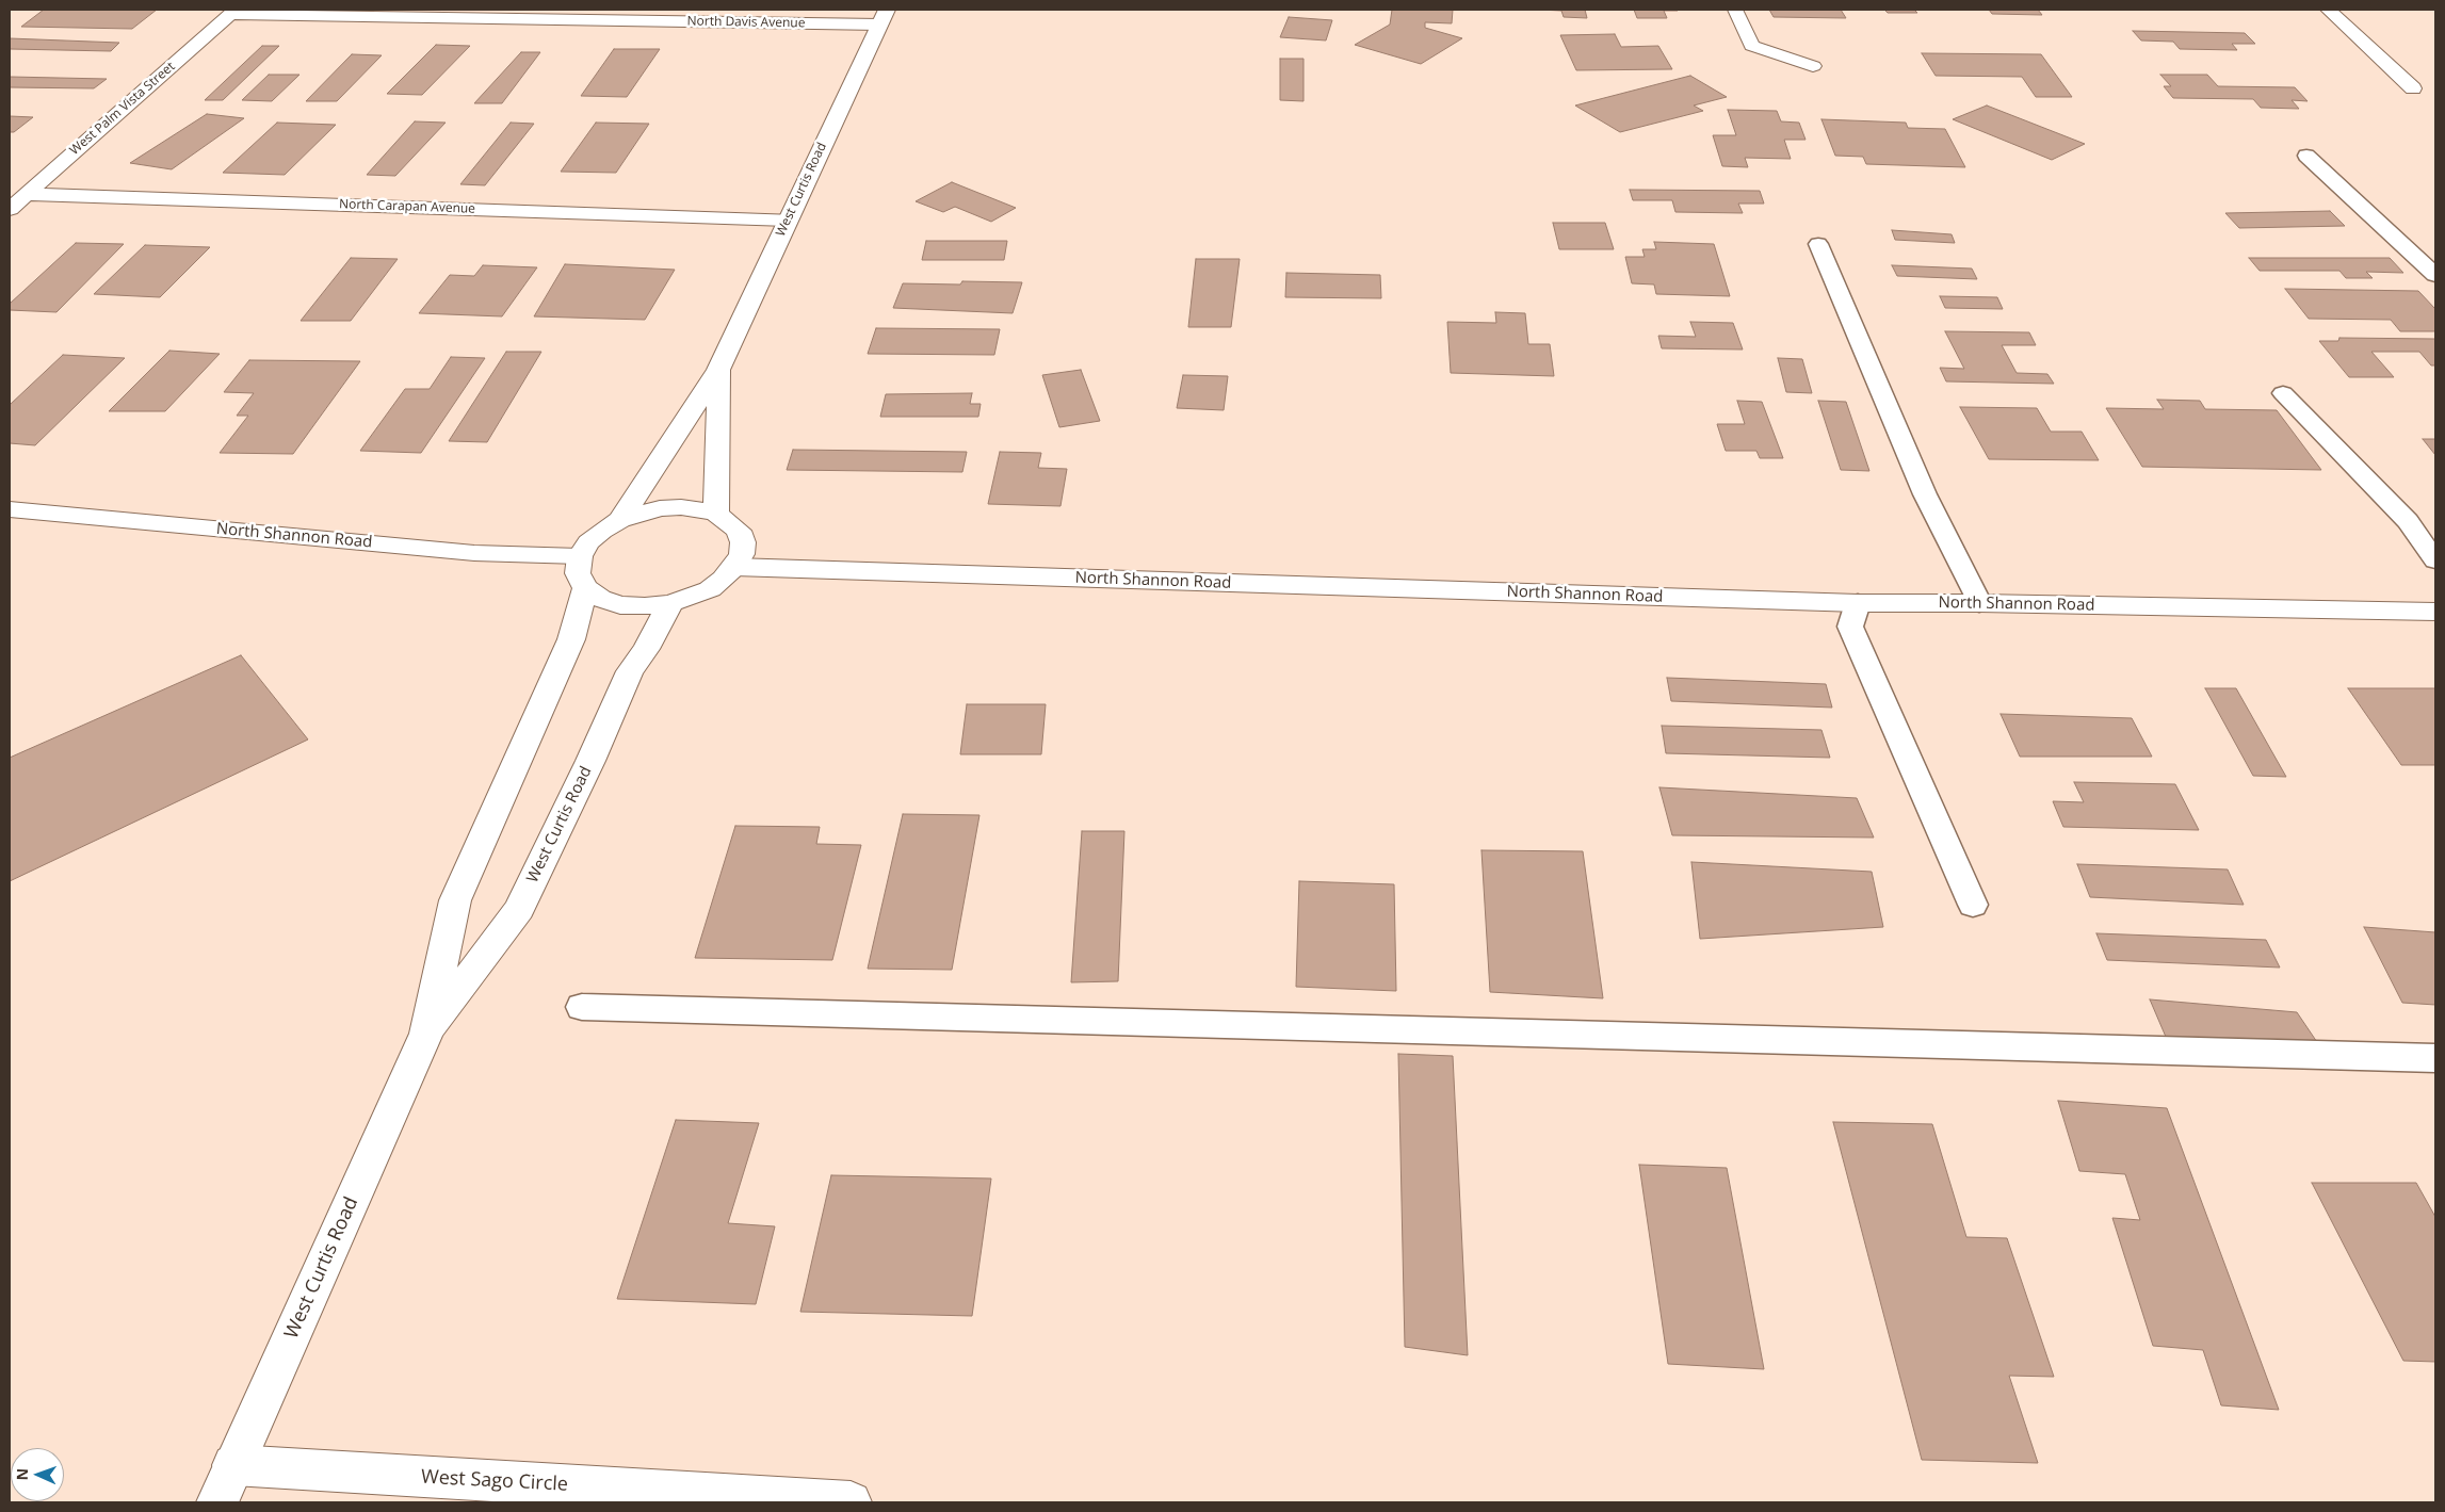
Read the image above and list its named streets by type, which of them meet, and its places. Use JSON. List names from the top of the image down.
{
  "streets": {
    "street": [
      "North Davis Avenue",
      "West Palm Vista Street",
      "West Curtis Road",
      "North Carapan Avenue",
      "North Shannon Road",
      "West Sago Circle"
    ]
  },
  "crossings": [
    ["North Davis Avenue", "West Palm Vista Street"],
    ["North Davis Avenue", "West Curtis Road"],
    ["West Palm Vista Street", "North Carapan Avenue"],
    ["West Curtis Road", "North Carapan Avenue"],
    ["West Curtis Road", "North Shannon Road"],
    ["West Curtis Road", "West Sago Circle"]
  ],
  "north": "left"
}
